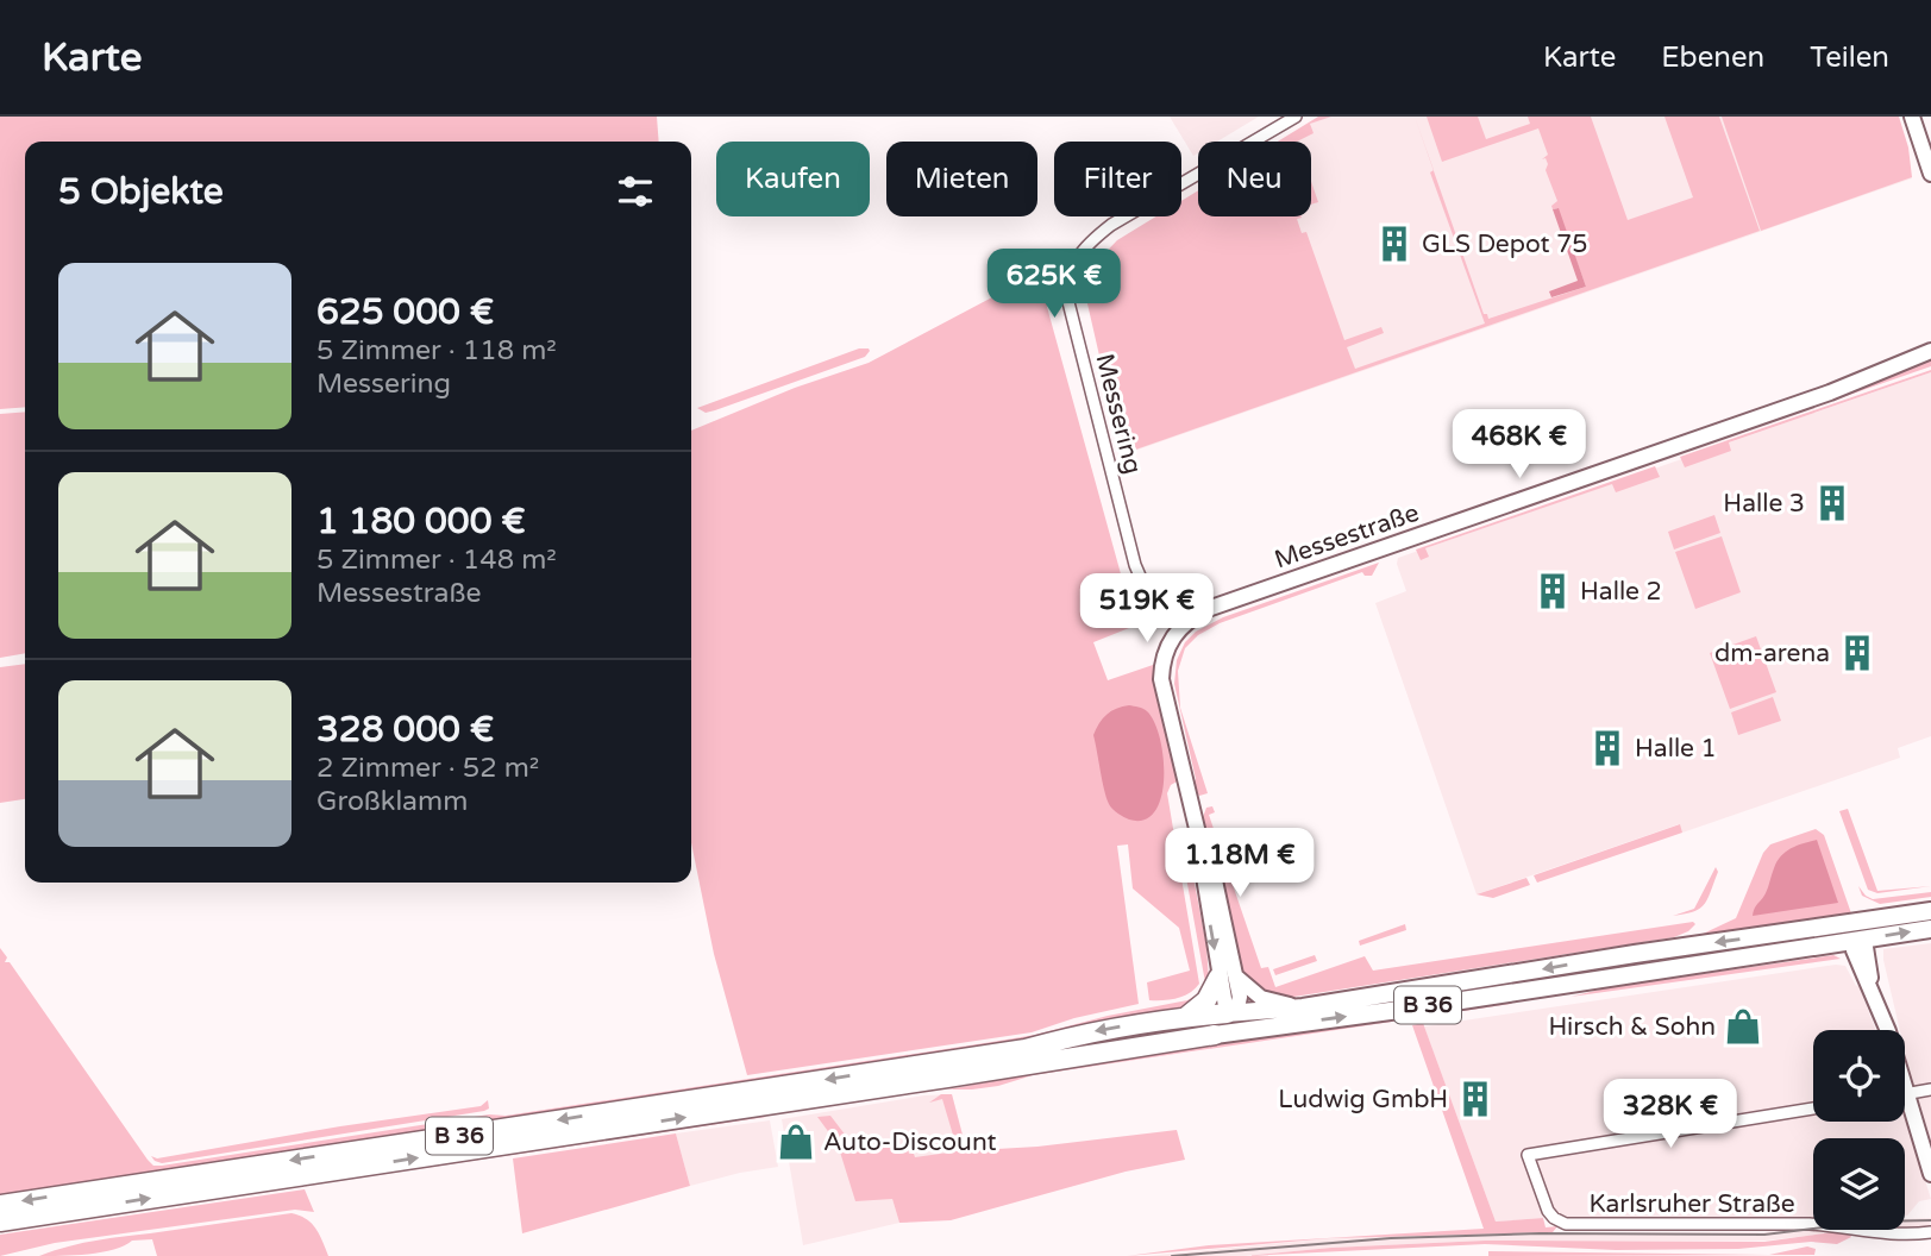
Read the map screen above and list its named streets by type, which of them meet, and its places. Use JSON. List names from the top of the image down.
{
  "streets": {
    "highway": ["B 36"],
    "street": ["Messering", "Messestraße", "Karlsruher Straße"]
  },
  "crossings": [
    ["Messering", "Messestraße"]
  ],
  "places": {
    "building": [
      "GLS Depot 75",
      "Halle 3",
      "Halle 2",
      "dm-arena",
      "Halle 1",
      "Ludwig GmbH"
    ],
    "shop": ["Hirsch & Sohn", "Auto-Discount"]
  },
  "page": {
    "header": "Karte",
    "nav": ["Karte", "Ebenen", "Teilen"],
    "chip": [
      "Kaufen",
      "Mieten",
      "Filter",
      "Neu"
    ],
    "heading": "5 Objekte",
    "list": [
      {
        "name": "625 000 €",
        "note": "5 Zimmer · 118 m² · Messering"
      },
      {
        "name": "1 180 000 €",
        "note": "5 Zimmer · 148 m² · Messestraße"
      },
      {
        "name": "328 000 €",
        "note": "2 Zimmer · 52 m² · Großklamm"
      }
    ],
    "price": [
      "625K €",
      "468K €",
      "519K €",
      "1.18M €",
      "328K €"
    ]
  }
}
